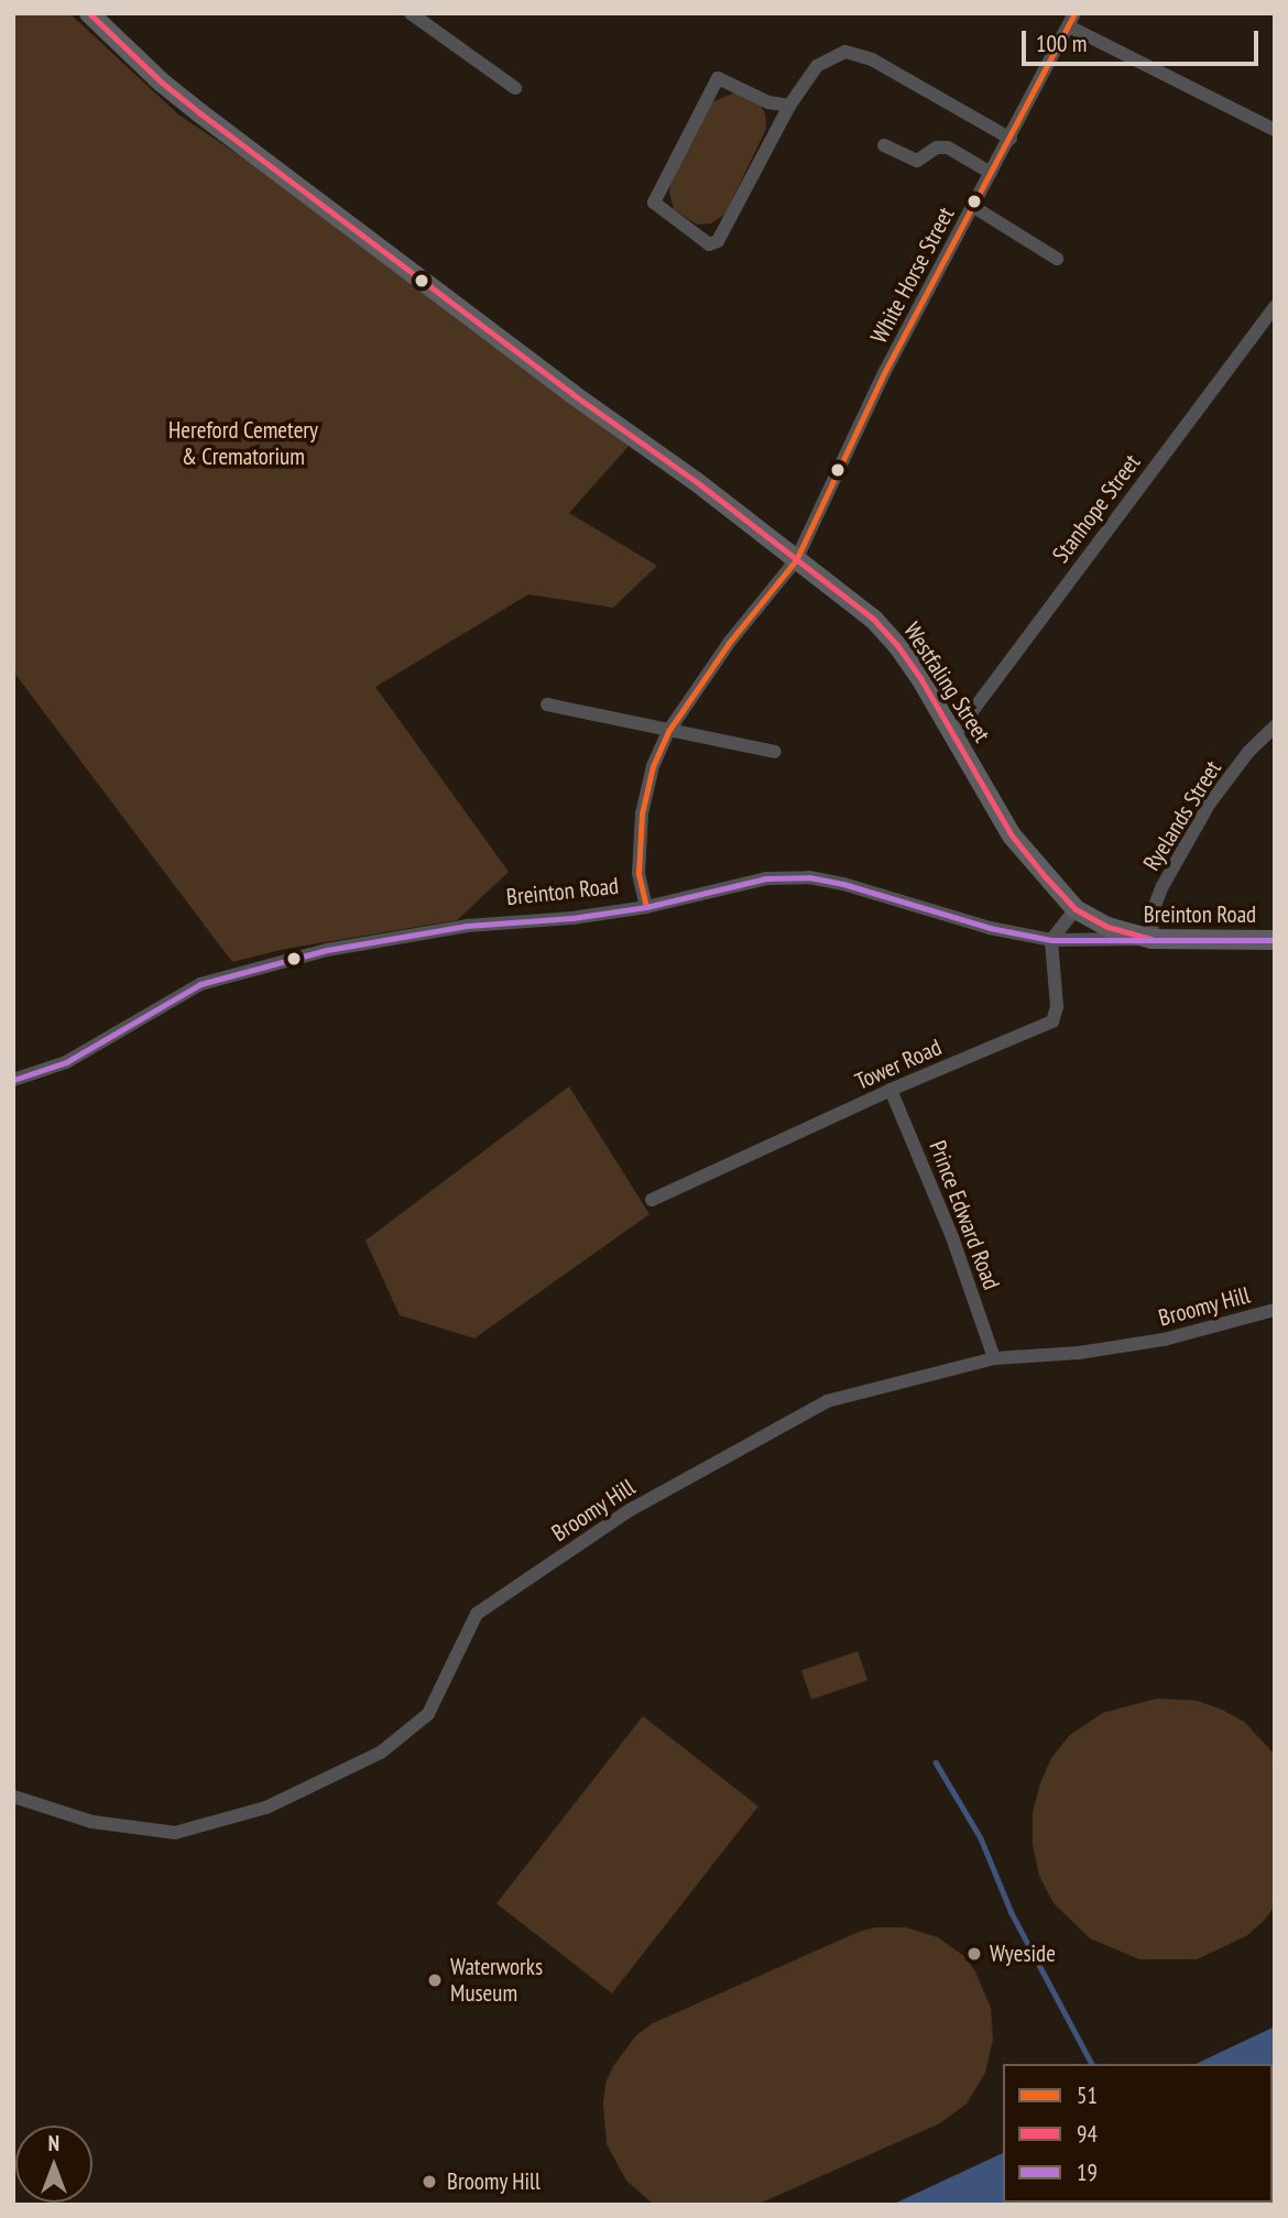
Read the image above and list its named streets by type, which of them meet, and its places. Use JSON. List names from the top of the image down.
{
  "streets": {
    "street": [
      "White Horse Street",
      "Stanhope Street",
      "Westfaling Street",
      "Ryelands Street",
      "Breinton Road",
      "Tower Road",
      "Prince Edward Road",
      "Broomy Hill"
    ]
  },
  "crossings": [
    ["White Horse Street", "Westfaling Street"],
    ["White Horse Street", "Breinton Road"],
    ["Stanhope Street", "Westfaling Street"],
    ["Westfaling Street", "Ryelands Street"],
    ["Westfaling Street", "Breinton Road"],
    ["Ryelands Street", "Breinton Road"],
    ["Breinton Road", "Tower Road"],
    ["Tower Road", "Prince Edward Road"],
    ["Prince Edward Road", "Broomy Hill"]
  ],
  "parks": ["Hereford Cemetery & Crematorium"],
  "places": ["Wyeside", "Waterworks Museum", "Broomy Hill"],
  "lines": ["transit line 51", "transit line 94", "transit line 19"],
  "legend": ["51", "94", "19"],
  "scale_bar": "100 m",
  "north": "top"
}
